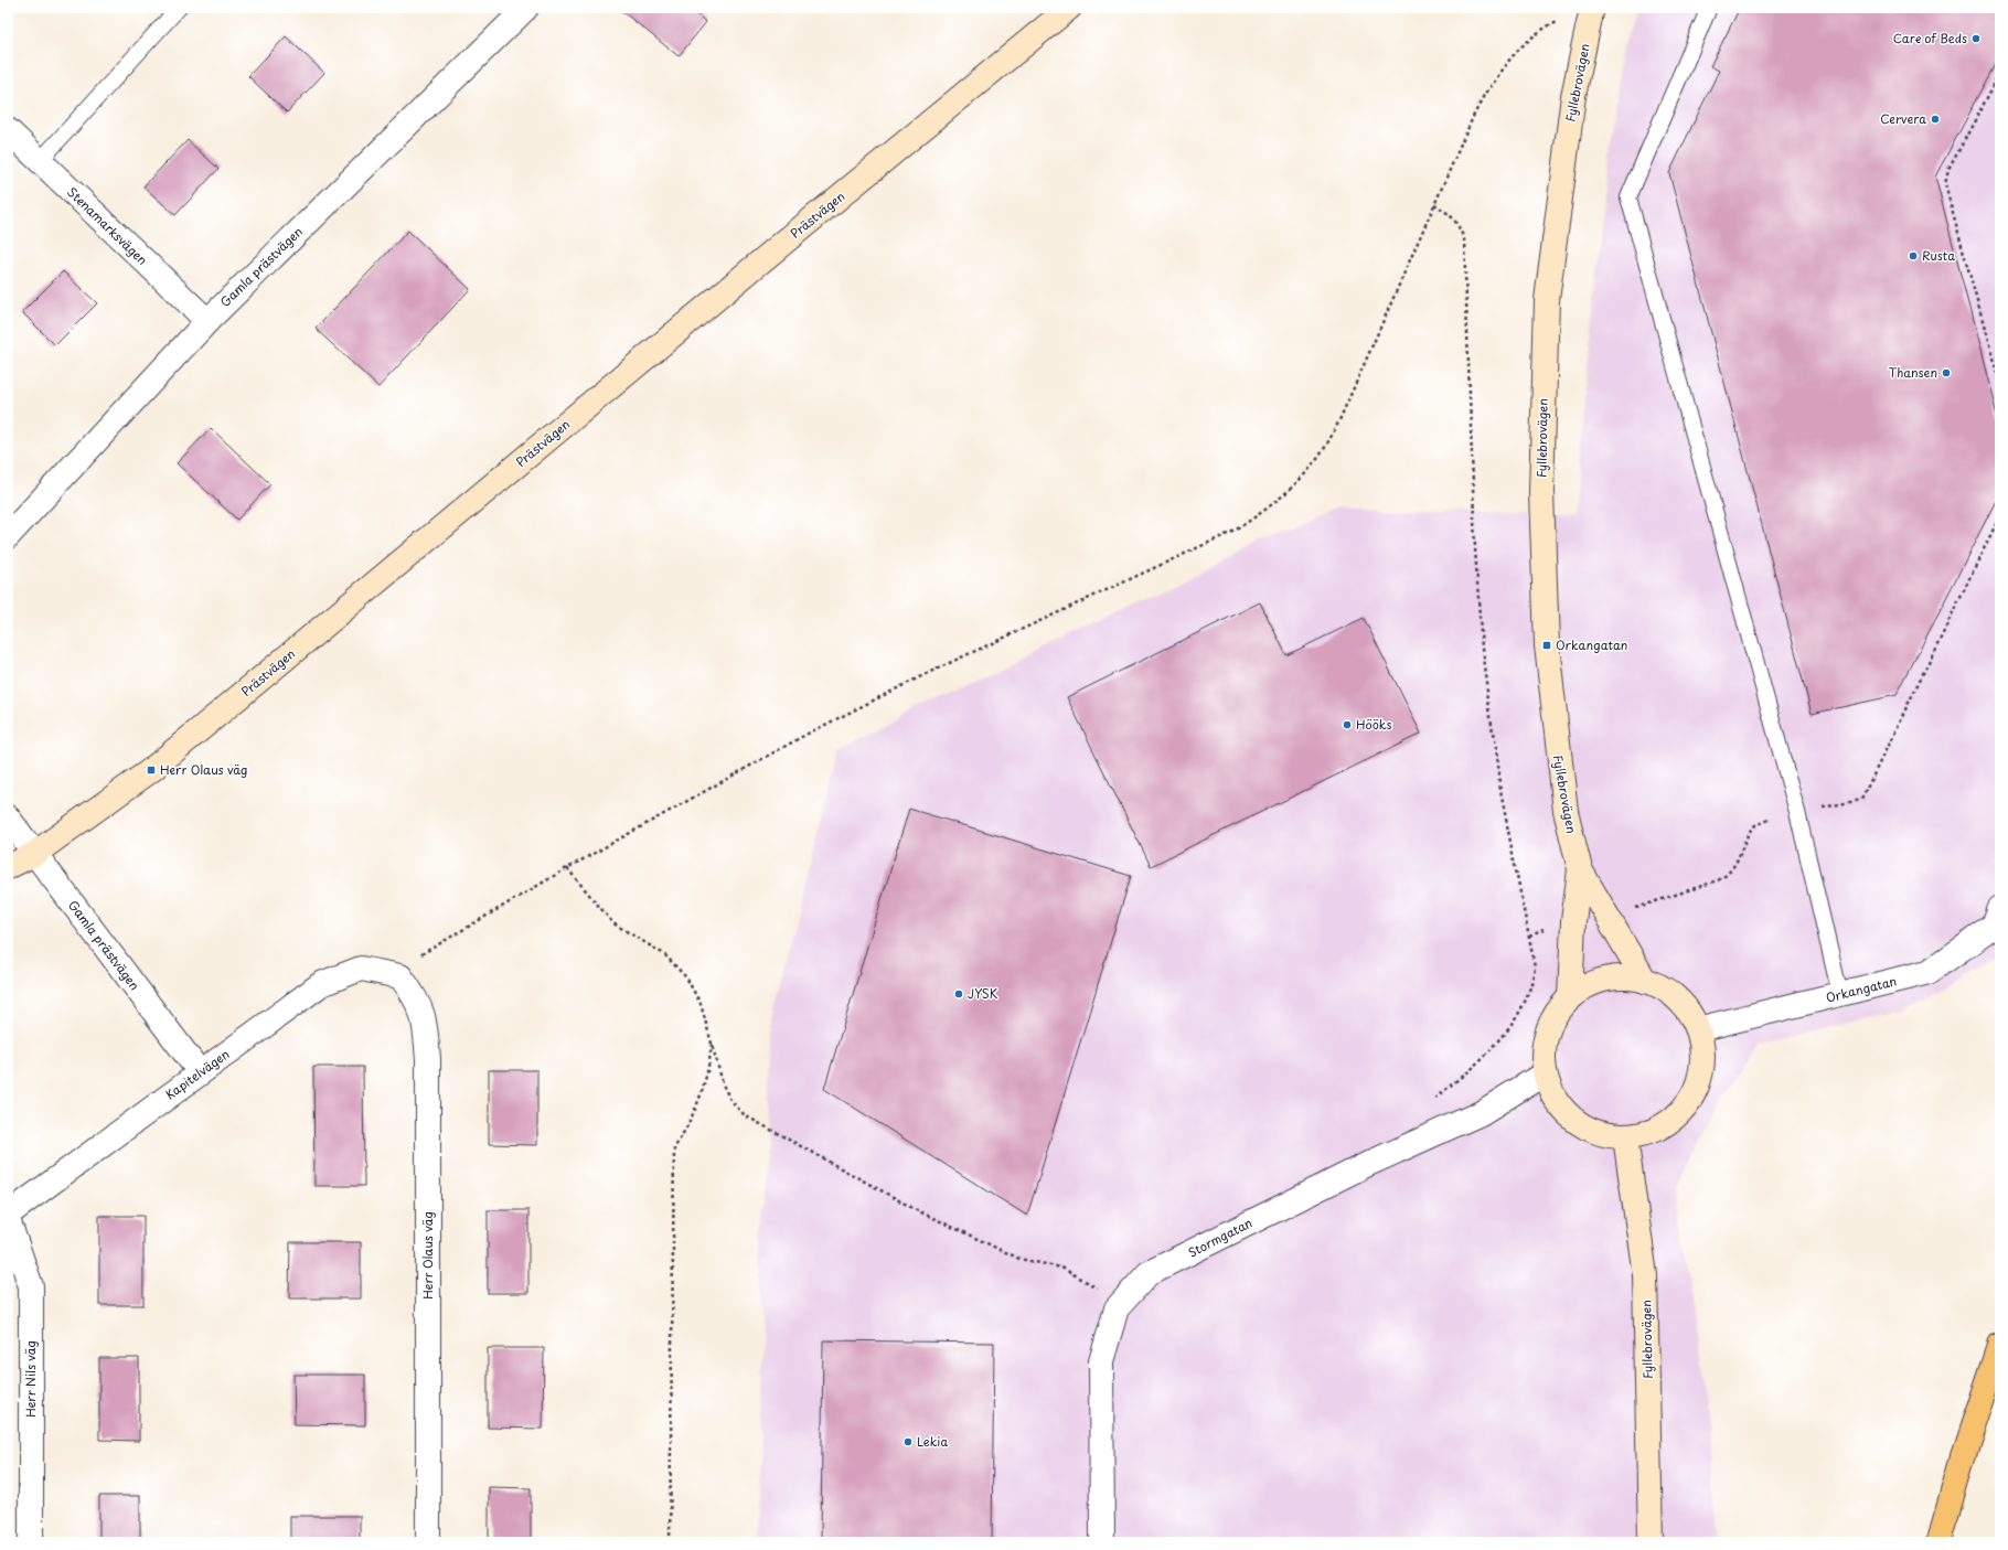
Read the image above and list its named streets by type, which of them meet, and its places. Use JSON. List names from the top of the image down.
{
  "streets": {
    "street": [
      "Fyllebrovägen",
      "Prästvägen",
      "Stenamarksvägen",
      "Gamla prästvägen",
      "Orkangatan",
      "Kapitelvägen",
      "Stormgatan",
      "Herr Olaus väg",
      "Herr Nils väg"
    ]
  },
  "crossings": [
    ["Prästvägen", "Gamla prästvägen"],
    ["Stenamarksvägen", "Gamla prästvägen"],
    ["Gamla prästvägen", "Kapitelvägen"],
    ["Kapitelvägen", "Herr Olaus väg"]
  ],
  "places": {
    "other": [
      "Care of Beds",
      "Cervera",
      "Rusta",
      "Thansen",
      "Hööks",
      "JYSK",
      "Lekia"
    ],
    "transit": ["Orkangatan", "Herr Olaus väg"]
  }
}
